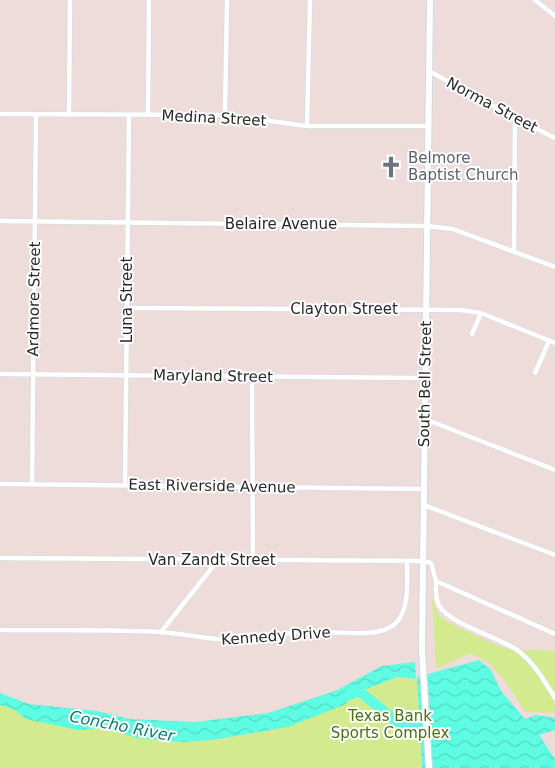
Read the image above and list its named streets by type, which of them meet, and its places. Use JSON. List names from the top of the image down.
{
  "streets": {
    "main road": ["South Bell Street"],
    "street": [
      "Norma Street",
      "Medina Street",
      "Belaire Avenue",
      "Ardmore Street",
      "Luna Street",
      "Clayton Street",
      "Maryland Street",
      "East Riverside Avenue",
      "Van Zandt Street",
      "Kennedy Drive"
    ]
  },
  "crossings": [
    ["Norma Street", "South Bell Street"],
    ["Medina Street", "Ardmore Street"],
    ["Medina Street", "Luna Street"],
    ["Medina Street", "South Bell Street"],
    ["Belaire Avenue", "Ardmore Street"],
    ["Belaire Avenue", "Luna Street"],
    ["Belaire Avenue", "South Bell Street"],
    ["Ardmore Street", "Maryland Street"],
    ["Ardmore Street", "East Riverside Avenue"],
    ["Luna Street", "Clayton Street"],
    ["Luna Street", "Maryland Street"],
    ["Luna Street", "East Riverside Avenue"],
    ["Clayton Street", "South Bell Street"],
    ["Maryland Street", "South Bell Street"],
    ["South Bell Street", "East Riverside Avenue"],
    ["South Bell Street", "Van Zandt Street"],
    ["Van Zandt Street", "Kennedy Drive"]
  ],
  "water": ["Concho River"],
  "parks": ["Texas Bank Sports Complex"],
  "places": {
    "church": ["Belmore Baptist Church"]
  }
}
